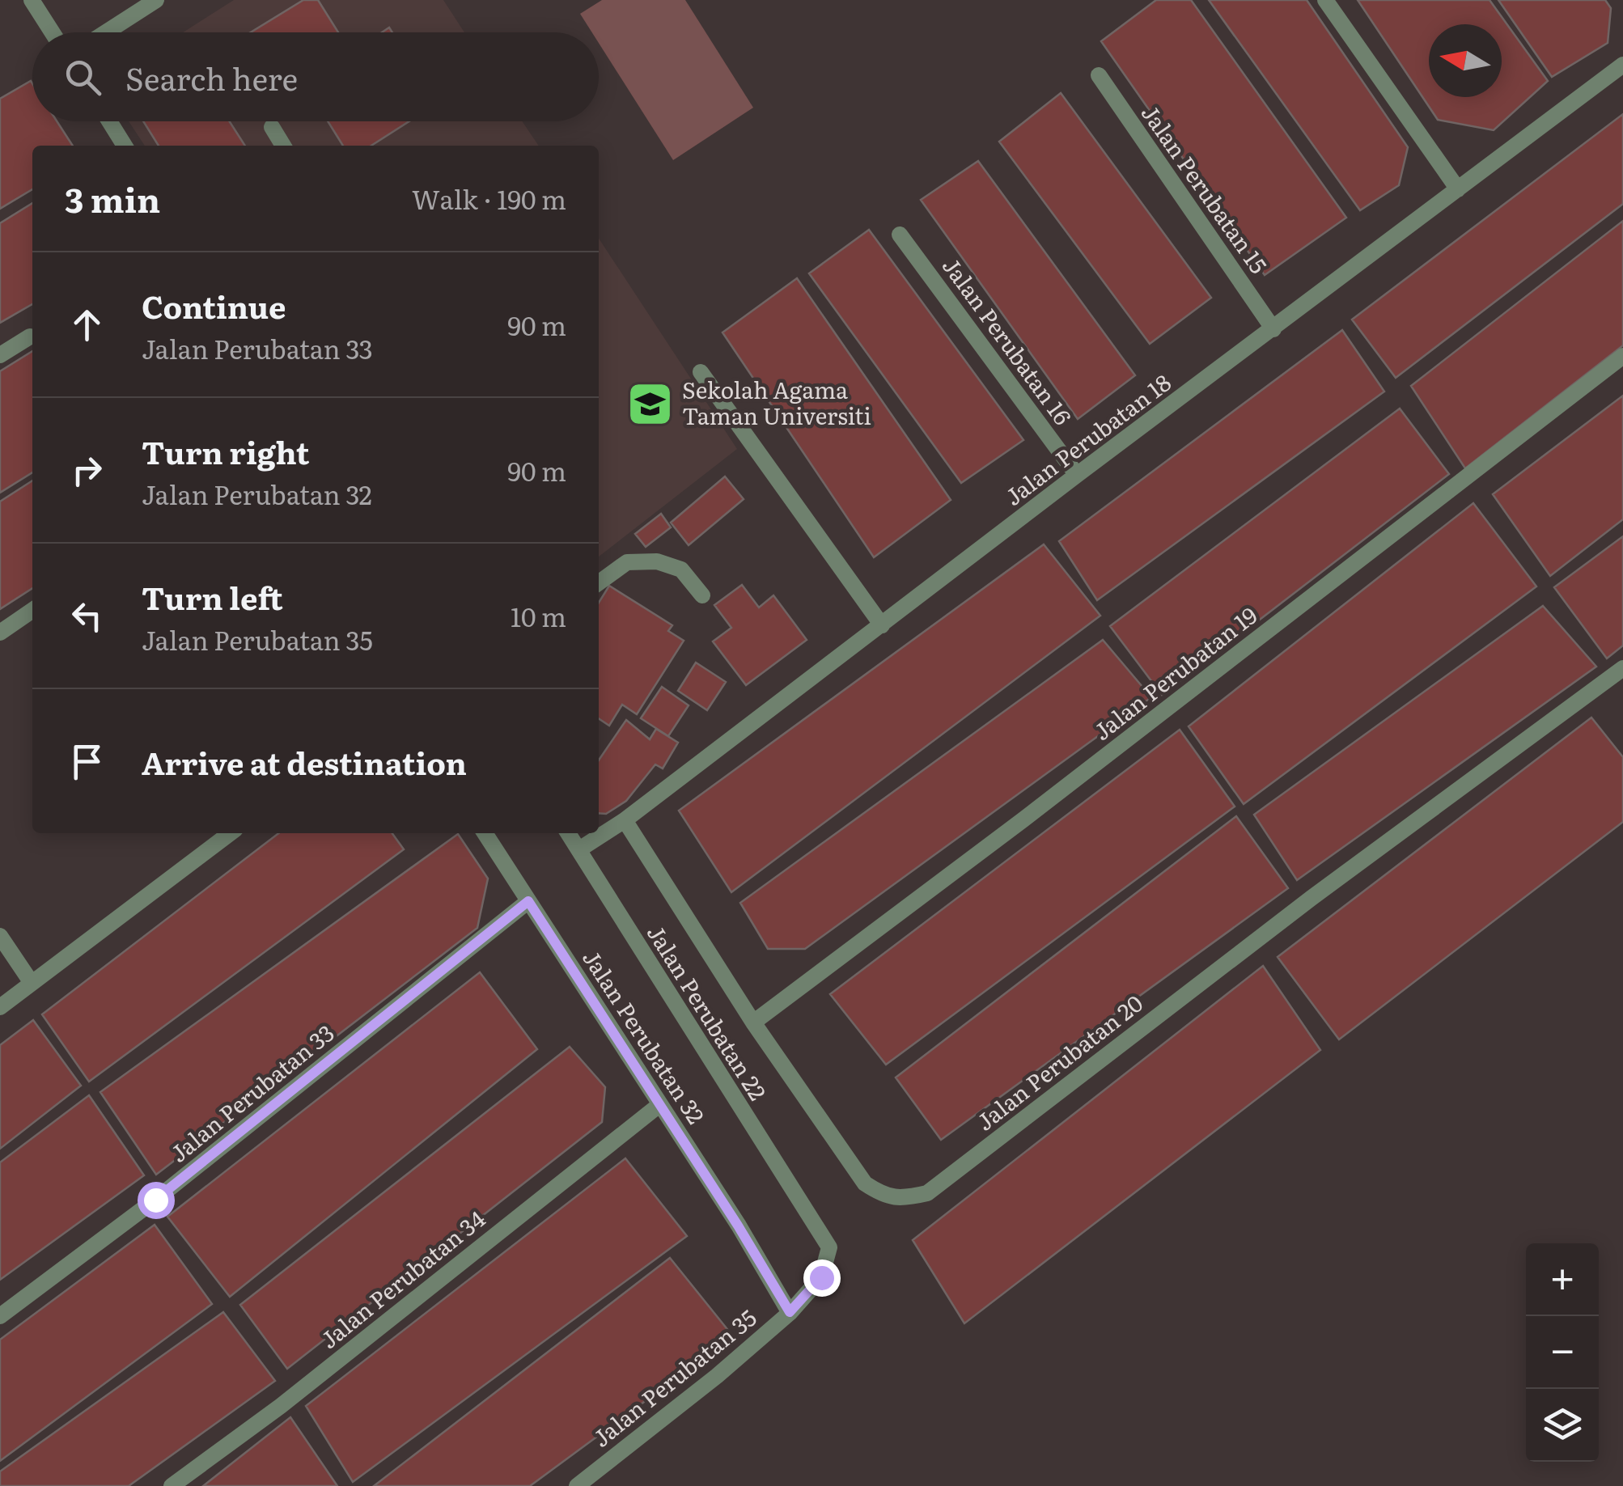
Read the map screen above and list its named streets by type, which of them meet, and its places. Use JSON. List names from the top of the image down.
{
  "streets": {
    "street": [
      "Jalan Perubatan 15",
      "Jalan Perubatan 16",
      "Jalan Perubatan 18",
      "Jalan Perubatan 19",
      "Jalan Perubatan 22",
      "Jalan Perubatan 32",
      "Jalan Perubatan 20",
      "Jalan Perubatan 33",
      "Jalan Perubatan 34",
      "Jalan Perubatan 35"
    ]
  },
  "crossings": [
    ["Jalan Perubatan 15", "Jalan Perubatan 18"],
    ["Jalan Perubatan 16", "Jalan Perubatan 18"],
    ["Jalan Perubatan 18", "Jalan Perubatan 22"],
    ["Jalan Perubatan 18", "Jalan Perubatan 20"],
    ["Jalan Perubatan 19", "Jalan Perubatan 20"],
    ["Jalan Perubatan 22", "Jalan Perubatan 35"],
    ["Jalan Perubatan 32", "Jalan Perubatan 33"],
    ["Jalan Perubatan 32", "Jalan Perubatan 34"],
    ["Jalan Perubatan 32", "Jalan Perubatan 35"]
  ],
  "places": {
    "school or university": ["Sekolah Agama Taman Universiti"]
  },
  "north": "left",
  "page": {
    "search": "Search here",
    "heading": ["3 min", "Walk · 190 m"],
    "list": [
      ["Continue", "Jalan Perubatan 33", "90 m"],
      ["Turn right", "Jalan Perubatan 32", "90 m"],
      ["Turn left", "Jalan Perubatan 35", "10 m"],
      "Arrive at destination"
    ],
    "map_buttons": ["+", "−"]
  }
}
